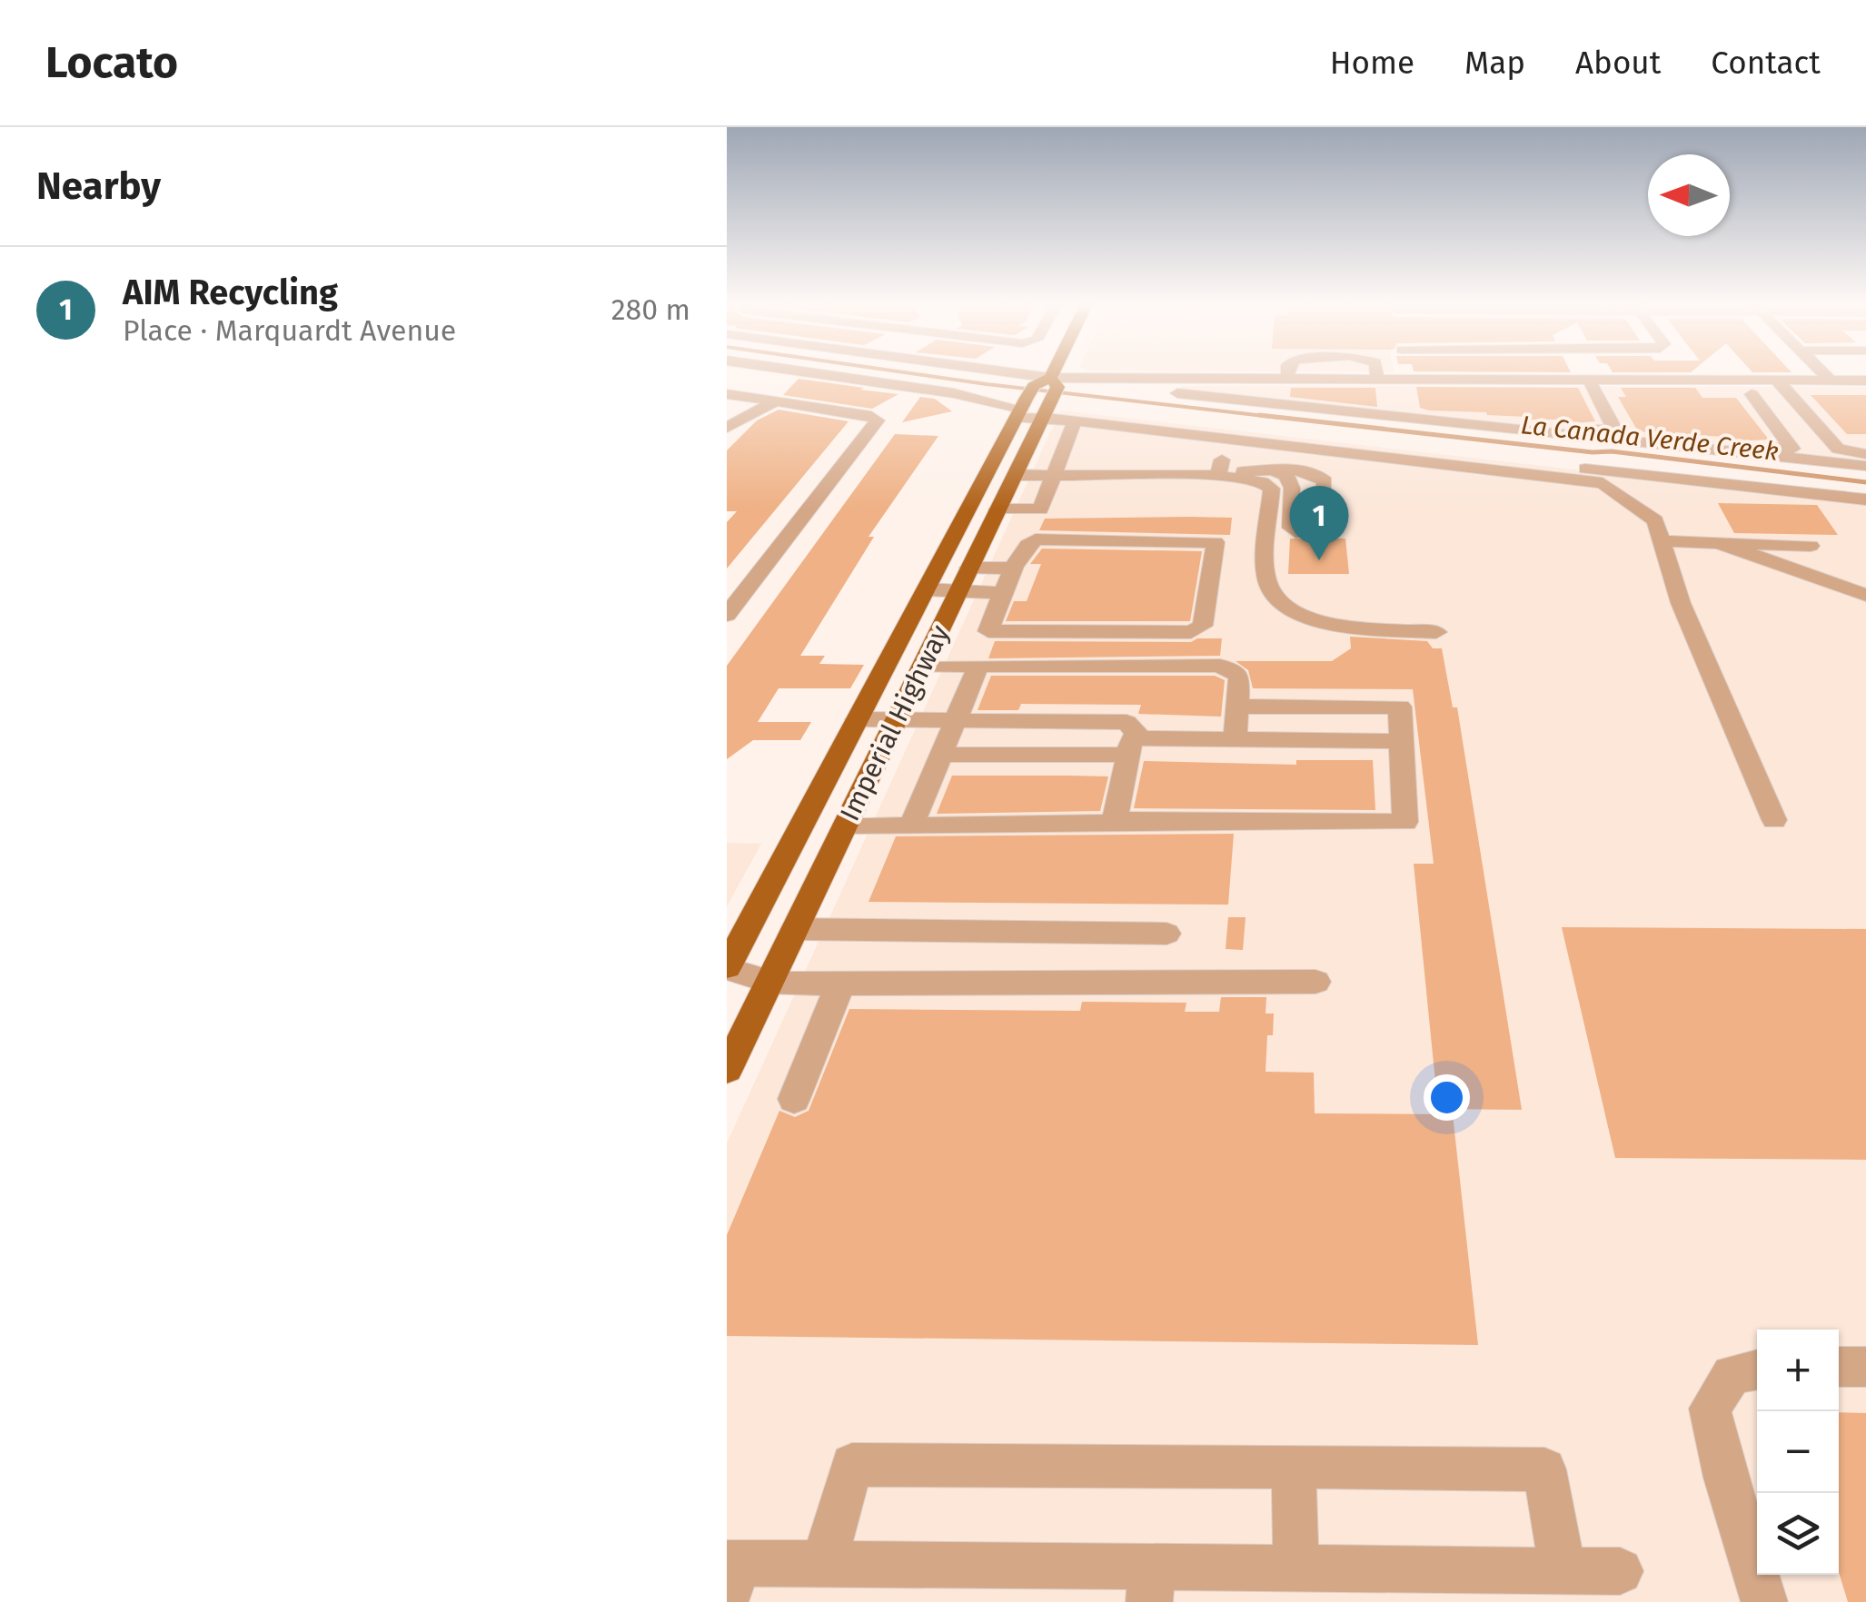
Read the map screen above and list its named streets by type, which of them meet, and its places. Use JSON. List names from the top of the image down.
{
  "streets": {
    "main road": ["Imperial Highway"]
  },
  "water": ["La Canada Verde Creek"],
  "north": "left",
  "page": {
    "header": "Locato",
    "nav": [
      "Home",
      "Map",
      "About",
      "Contact"
    ],
    "heading": "Nearby",
    "list": [
      {
        "mark": "1",
        "name": "AIM Recycling",
        "note": "Place · Marquardt Avenue",
        "value": "280 m"
      }
    ],
    "pins": "1",
    "map_buttons": ["+", "−"]
  }
}
